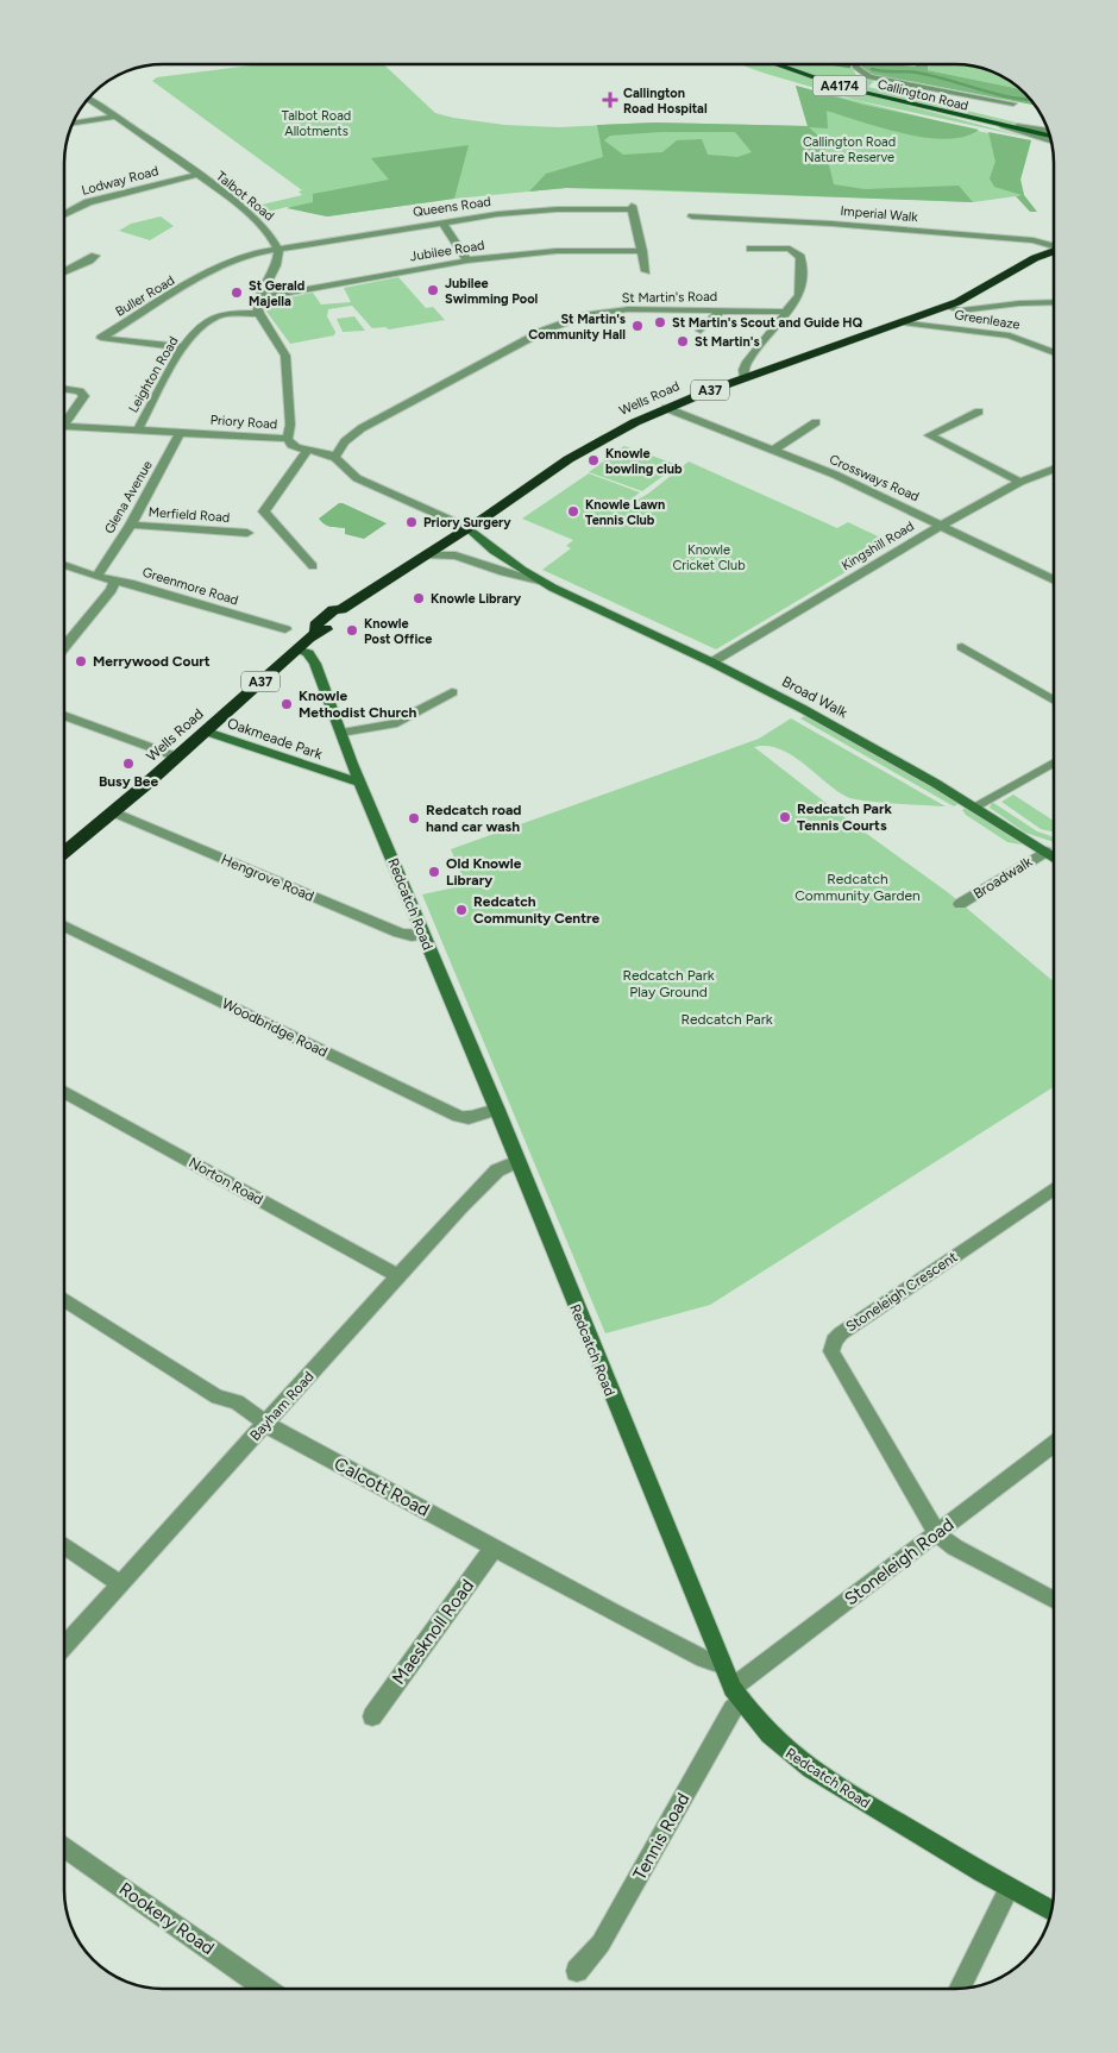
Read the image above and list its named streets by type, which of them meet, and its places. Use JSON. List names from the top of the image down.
{
  "streets": {
    "highway": ["A37", "Wells Road"],
    "main road": [
      "A4174",
      "Callington Road",
      "Broad Walk",
      "Oakmeade Park",
      "Redcatch Road"
    ],
    "street": [
      "Lodway Road",
      "Talbot Road",
      "Queens Road",
      "Imperial Walk",
      "Jubilee Road",
      "Buller Road",
      "St Martin's Road",
      "Greenleaze",
      "Leighton Road",
      "Priory Road",
      "Crossways Road",
      "Glena Avenue",
      "Merfield Road",
      "Kingshill Road",
      "Greenmore Road",
      "Hengrove Road",
      "Broadwalk",
      "Woodbridge Road",
      "Norton Road",
      "Stoneleigh Crescent",
      "Bayham Road",
      "Calcott Road",
      "Stoneleigh Road",
      "Maesknoll Road",
      "Tennis Road",
      "Rookery Road"
    ]
  },
  "crossings": [
    ["A4174", "Callington Road"],
    ["Lodway Road", "Talbot Road"],
    ["Talbot Road", "Queens Road"],
    ["Talbot Road", "Buller Road"],
    ["Queens Road", "Jubilee Road"],
    ["Queens Road", "Buller Road"],
    ["Buller Road", "Leighton Road"],
    ["St Martin's Road", "Priory Road"],
    ["Greenleaze", "Wells Road"],
    ["Leighton Road", "Priory Road"],
    ["Wells Road", "Crossways Road"],
    ["Wells Road", "Broad Walk"],
    ["Wells Road", "Oakmeade Park"],
    ["Wells Road", "Hengrove Road"],
    ["Wells Road", "Redcatch Road"],
    ["Priory Road", "Glena Avenue"],
    ["Crossways Road", "Kingshill Road"],
    ["Glena Avenue", "Merfield Road"],
    ["Glena Avenue", "Greenmore Road"],
    ["Kingshill Road", "Broad Walk"],
    ["Broad Walk", "Broadwalk"],
    ["Oakmeade Park", "Redcatch Road"],
    ["Hengrove Road", "Redcatch Road"],
    ["Redcatch Road", "Woodbridge Road"],
    ["Redcatch Road", "Bayham Road"],
    ["Redcatch Road", "Calcott Road"],
    ["Redcatch Road", "Stoneleigh Road"],
    ["Redcatch Road", "Tennis Road"],
    ["Norton Road", "Bayham Road"],
    ["Stoneleigh Crescent", "Stoneleigh Road"],
    ["Bayham Road", "Calcott Road"],
    ["Calcott Road", "Maesknoll Road"],
    ["Stoneleigh Road", "Tennis Road"]
  ],
  "parks": [
    "Talbot Road Allotments",
    "Callington Road Nature Reserve",
    "Knowle Cricket Club",
    "Redcatch Community Garden",
    "Redcatch Park Play Ground",
    "Redcatch Park"
  ],
  "places": {
    "health": ["Callington Road Hospital"],
    "other": [
      "Jubilee Swimming Pool",
      "St Gerald Majella",
      "St Martin's Scout and Guide HQ",
      "St Martin's Community Hall",
      "St Martin's",
      "Knowle bowling club",
      "Knowle Lawn Tennis Club",
      "Priory Surgery",
      "Knowle Library",
      "Knowle Post Office",
      "Merrywood Court",
      "Knowle Methodist Church",
      "Busy Bee",
      "Redcatch Park Tennis Courts",
      "Redcatch road hand car wash",
      "Old Knowle Library",
      "Redcatch Community Centre"
    ]
  }
}
